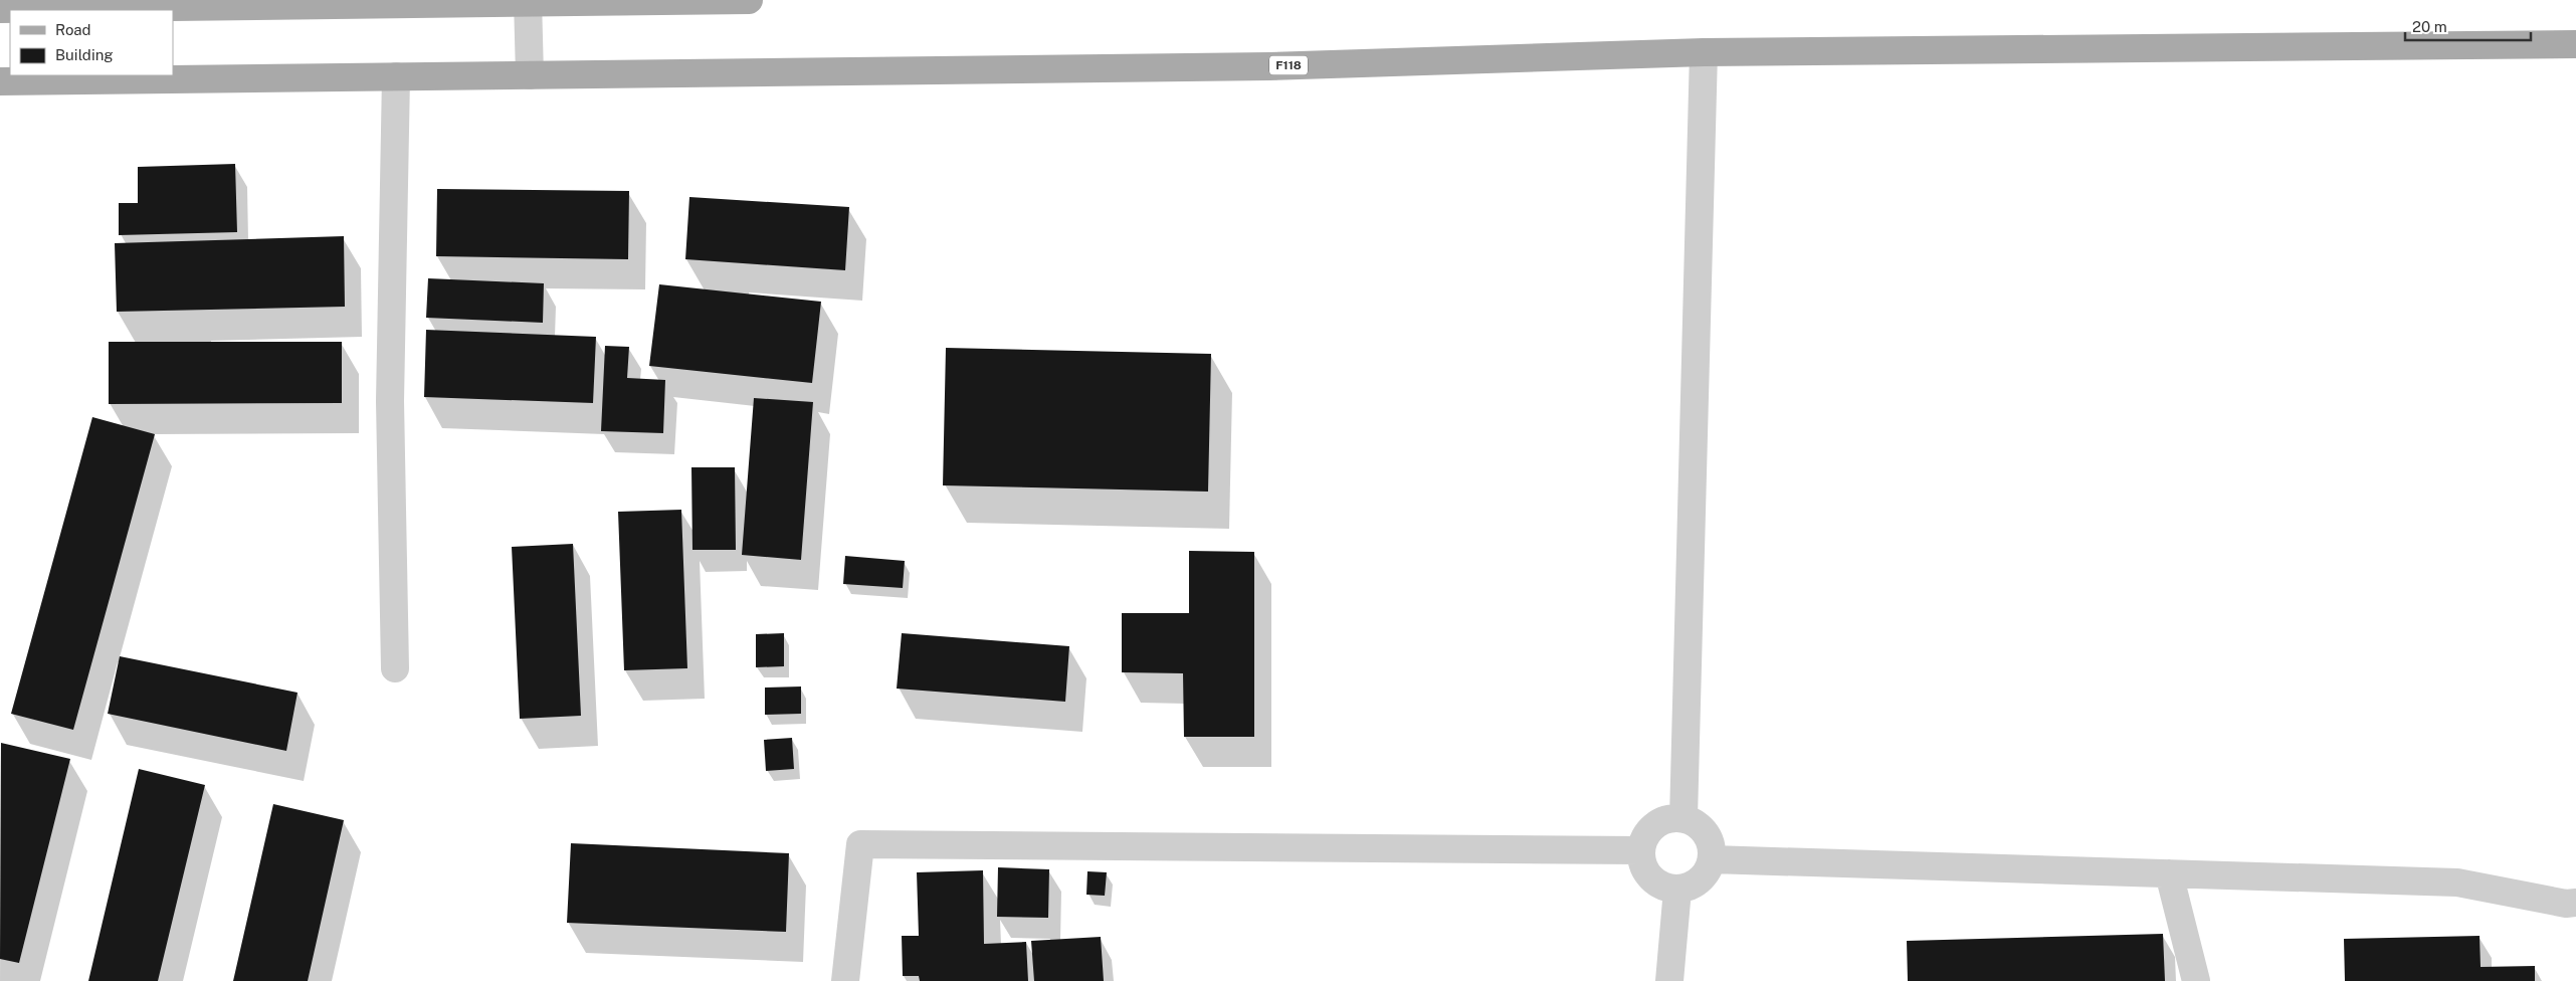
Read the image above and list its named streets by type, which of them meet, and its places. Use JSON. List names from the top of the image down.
{
  "streets": {
    "main road": ["F118"]
  },
  "legend": ["Road", "Building"],
  "scale_bar": "20 m"
}
